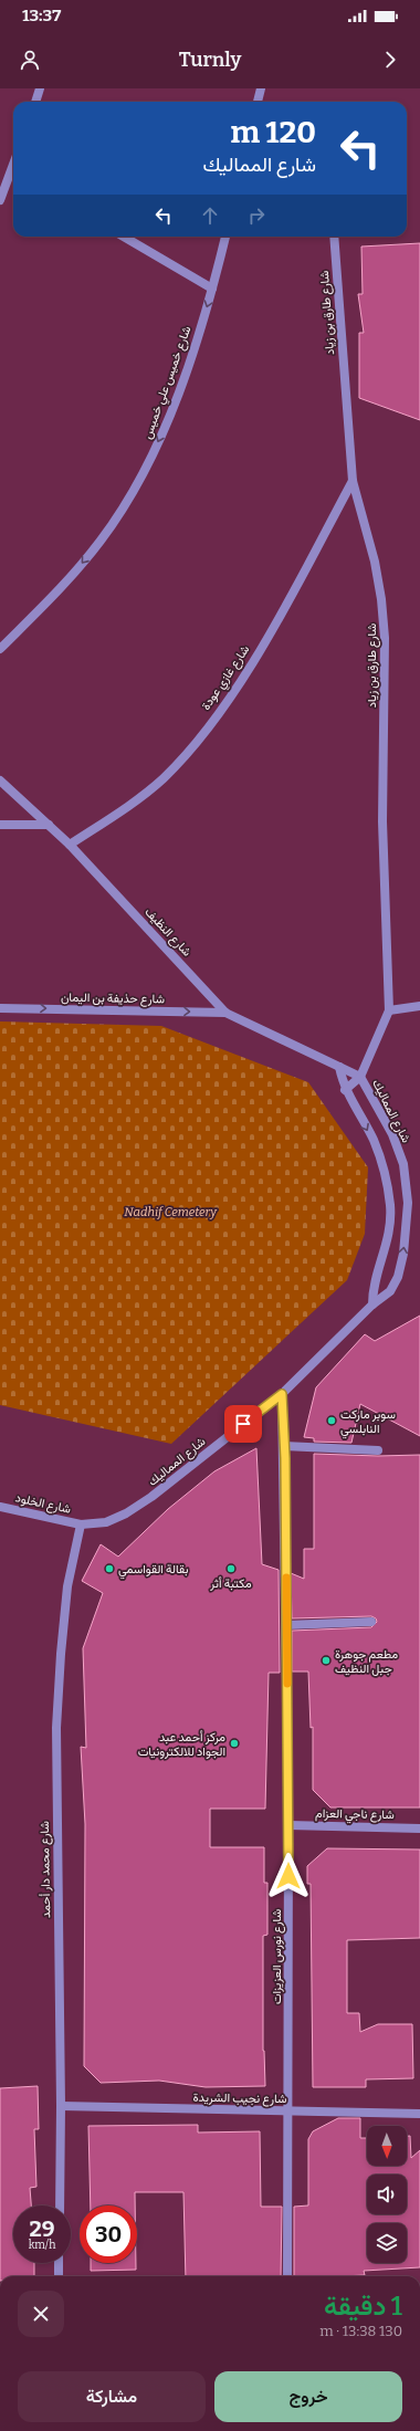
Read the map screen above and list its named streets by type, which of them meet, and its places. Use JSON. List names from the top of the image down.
{
  "streets": {
    "street": [
      "شارع طارق بن زياد",
      "شارع خميس علي خميس",
      "شارع غازي عودة",
      "شارع النظيف",
      "شارع حذيفة بن اليمان",
      "شارع المماليك",
      "شارع الخلود",
      "شارع ناجي العزام",
      "شارع محمد دار أحمد",
      "شارع نورس العزيزات",
      "شارع نجيب الشريدة"
    ]
  },
  "crossings": [
    ["شارع طارق بن زياد", "شارع غازي عودة"],
    ["شارع طارق بن زياد", "شارع النظيف"],
    ["شارع طارق بن زياد", "شارع المماليك"],
    ["شارع غازي عودة", "شارع النظيف"],
    ["شارع النظيف", "شارع حذيفة بن اليمان"],
    ["شارع النظيف", "شارع المماليك"],
    ["شارع المماليك", "شارع الخلود"],
    ["شارع المماليك", "شارع محمد دار أحمد"],
    ["شارع المماليك", "شارع نورس العزيزات"],
    ["شارع الخلود", "شارع محمد دار أحمد"],
    ["شارع ناجي العزام", "شارع نورس العزيزات"],
    ["شارع محمد دار أحمد", "شارع نجيب الشريدة"],
    ["شارع نورس العزيزات", "شارع نجيب الشريدة"]
  ],
  "one_way": ["شارع خميس علي خميس", "شارع حذيفة بن اليمان"],
  "parks": ["Nadhif Cemetery"],
  "places": [
    "سوبر ماركت النابلسي",
    "بقالة القواسمي",
    "مكتبة أثر",
    "مطعم جوهرة جبل النظيف",
    "مركز أحمد عبد الجواد للالكترونيات"
  ],
  "north": "bottom",
  "page": {
    "status": "13:37",
    "header": "Turnly",
    "turn": ["120 m", "شارع المماليك"],
    "speed": "29 km/h",
    "limit": "30",
    "heading": ["1 دقيقة", "130 m · 13:38"],
    "buttons": ["خروج", "مشاركة"]
  }
}
